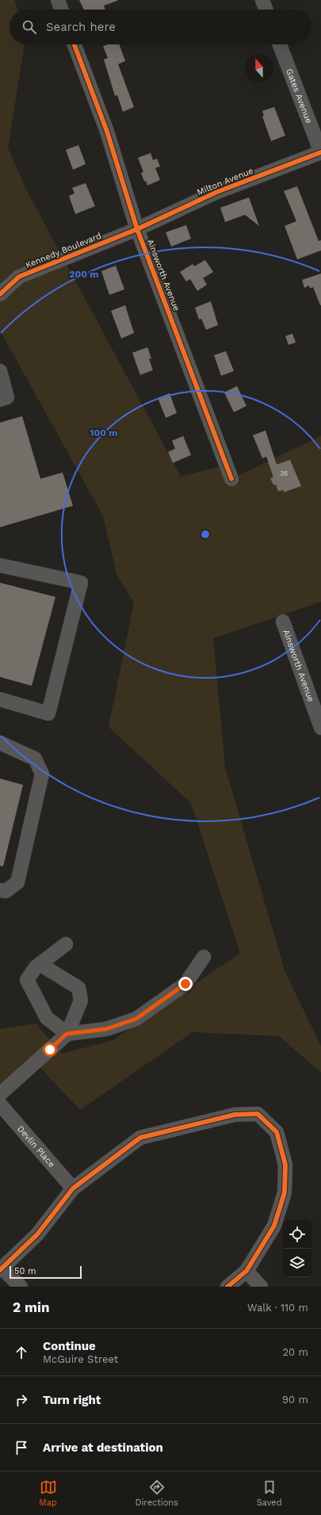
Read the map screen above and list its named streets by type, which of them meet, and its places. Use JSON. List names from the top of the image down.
{
  "streets": {
    "street": [
      "Gates Avenue",
      "Milton Avenue",
      "Kennedy Boulevard",
      "Ainsworth Avenue",
      "Devlin Place"
    ]
  },
  "crossings": [
    ["Gates Avenue", "Milton Avenue"],
    ["Milton Avenue", "Kennedy Boulevard"],
    ["Milton Avenue", "Ainsworth Avenue"],
    ["Kennedy Boulevard", "Ainsworth Avenue"]
  ],
  "house_numbers": ["36"],
  "scale_bar": "50 m",
  "north": "top",
  "page": {
    "search": "Search here",
    "scale": "50 m",
    "heading": ["2 min", "Walk · 110 m"],
    "list": [
      ["Continue", "McGuire Street", "20 m"],
      ["Turn right", "90 m"],
      "Arrive at destination"
    ],
    "nav": ["Map", "Directions", "Saved"]
  },
  "rings": ["200 m", "100 m"]
}
